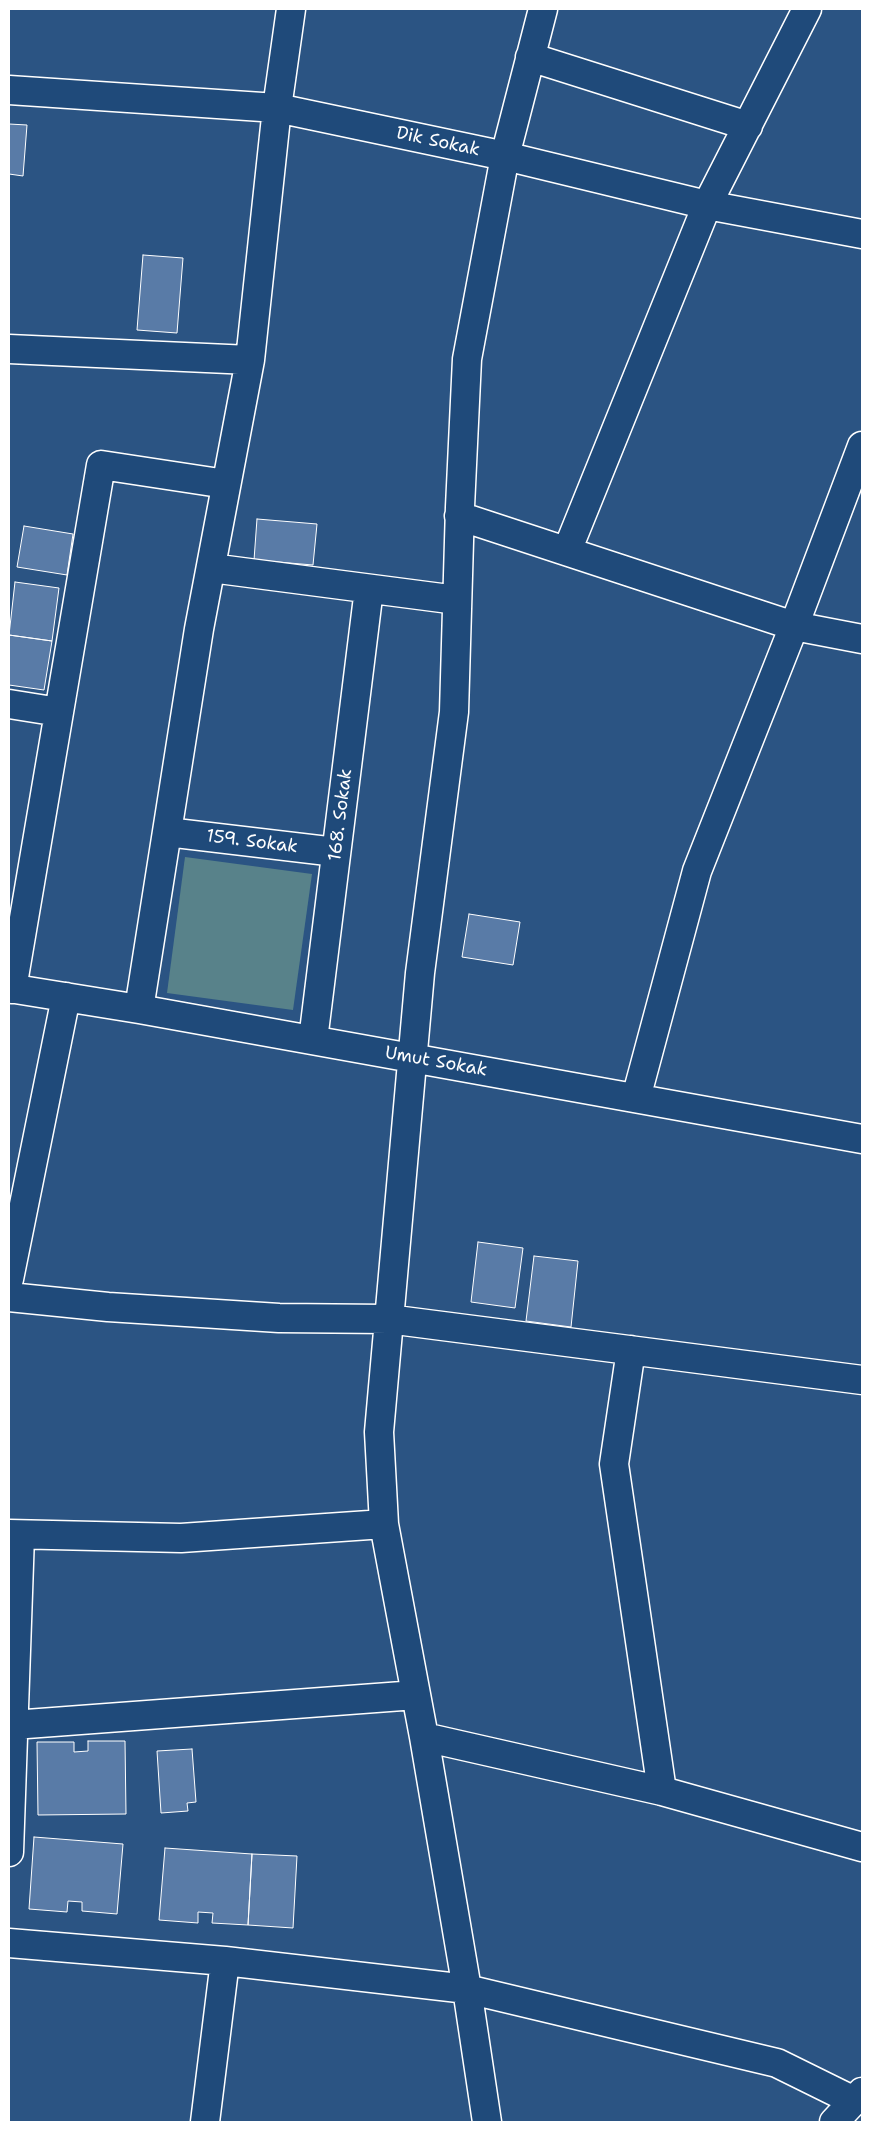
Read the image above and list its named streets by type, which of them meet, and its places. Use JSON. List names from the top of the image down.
{
  "streets": {
    "street": [
      "Dik Sokak",
      "168. Sokak",
      "159. Sokak",
      "Umut Sokak"
    ]
  },
  "crossings": [
    ["168. Sokak", "159. Sokak"],
    ["168. Sokak", "Umut Sokak"]
  ]
}
